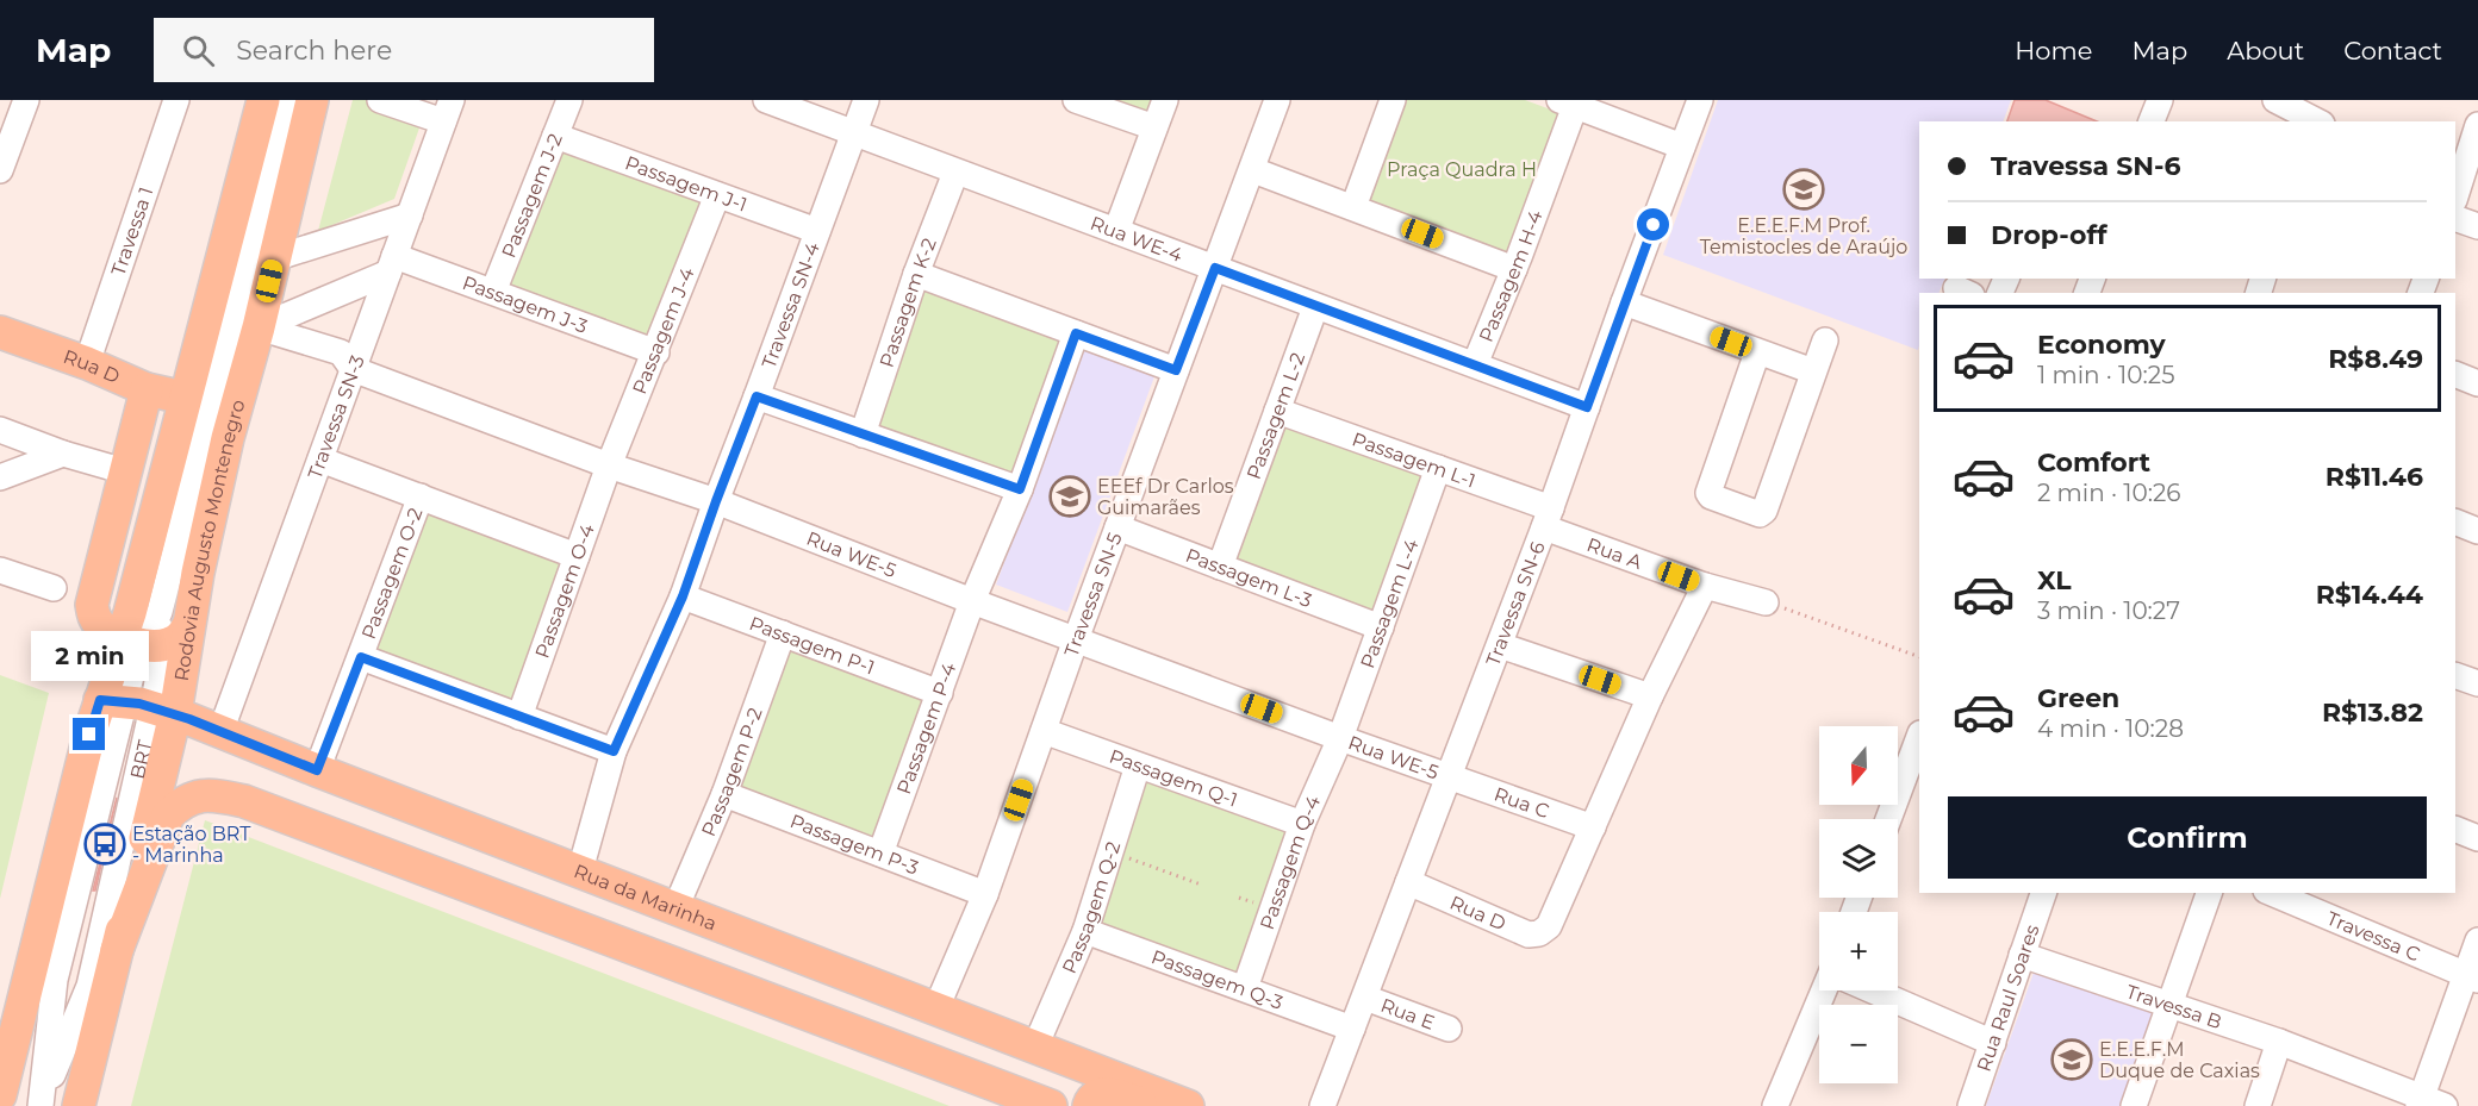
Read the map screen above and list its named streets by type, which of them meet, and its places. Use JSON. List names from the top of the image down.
{
  "streets": {
    "main road": ["Rua D", "Rodovia Augusto Montenegro", "Rua da Marinha"],
    "street": [
      "Passagem J-1",
      "Passagem J-2",
      "Travessa 1",
      "Rua WE-4",
      "Passagem H-4",
      "Passagem K-2",
      "Passagem J-3",
      "Travessa SN-4",
      "Passagem J-4",
      "Travessa SN-3",
      "Passagem L-2",
      "Passagem L-1",
      "Rua A",
      "Rua WE-5",
      "Passagem O-2",
      "Passagem L-3",
      "Passagem O-4",
      "Travessa SN-5",
      "Passagem L-4",
      "Travessa SN-6",
      "Passagem P-1",
      "Passagem P-4",
      "BRT",
      "Passagem P-2",
      "Passagem Q-1",
      "Rua C",
      "Passagem P-3",
      "Passagem Q-4",
      "Passagem Q-2",
      "Travessa C",
      "Passagem Q-3",
      "Rua Raul Soares",
      "Travessa B",
      "Rua E"
    ]
  },
  "crossings": [
    ["Passagem J-1", "Passagem J-2"],
    ["Passagem J-1", "Travessa SN-4"],
    ["Passagem J-1", "Passagem J-4"],
    ["Passagem J-2", "Passagem J-3"],
    ["Travessa 1", "Rua D"],
    ["Rua WE-4", "Passagem H-4"],
    ["Rua WE-4", "Passagem K-2"],
    ["Rua WE-4", "Travessa SN-4"],
    ["Rua WE-4", "Passagem L-2"],
    ["Rua WE-4", "Travessa SN-5"],
    ["Rua WE-4", "Travessa SN-6"],
    ["Passagem J-3", "Passagem J-4"],
    ["Passagem J-3", "Travessa SN-3"],
    ["Travessa SN-4", "Rua WE-5"],
    ["Travessa SN-4", "Passagem P-1"],
    ["Travessa SN-4", "Rua da Marinha"],
    ["Passagem J-4", "Rua WE-5"],
    ["Passagem J-4", "Passagem O-4"],
    ["Rua D", "Rodovia Augusto Montenegro"],
    ["Rua D", "Travessa SN-6"],
    ["Rua D", "Rua C"],
    ["Travessa SN-3", "Rua WE-5"],
    ["Travessa SN-3", "Rua da Marinha"],
    ["Passagem L-2", "Passagem L-1"],
    ["Passagem L-2", "Passagem L-3"],
    ["Passagem L-1", "Rua A"],
    ["Passagem L-1", "Passagem L-4"],
    ["Passagem L-1", "Travessa SN-6"],
    ["Rodovia Augusto Montenegro", "Rua WE-5"],
    ["Rodovia Augusto Montenegro", "BRT"],
    ["Rodovia Augusto Montenegro", "Rua da Marinha"],
    ["Rua A", "Travessa SN-6"],
    ["Rua WE-5", "Passagem O-4"],
    ["Rua WE-5", "Travessa SN-5"],
    ["Rua WE-5", "Passagem L-4"],
    ["Rua WE-5", "Travessa SN-6"],
    ["Rua WE-5", "Passagem P-4"],
    ["Rua WE-5", "Rua C"],
    ["Rua WE-5", "Passagem Q-4"],
    ["Passagem O-2", "Rua da Marinha"],
    ["Passagem L-3", "Travessa SN-5"],
    ["Passagem L-3", "Passagem L-4"],
    ["Travessa SN-5", "Passagem Q-1"],
    ["Travessa SN-5", "Passagem P-3"],
    ["Travessa SN-5", "Rua da Marinha"],
    ["Passagem L-4", "Passagem Q-4"],
    ["Travessa SN-6", "Rua C"],
    ["Travessa SN-6", "Passagem Q-3"],
    ["Travessa SN-6", "Rua E"],
    ["Passagem P-1", "Passagem P-4"],
    ["Passagem P-1", "Passagem P-2"],
    ["Passagem P-4", "Passagem P-3"],
    ["BRT", "Rua da Marinha"],
    ["Passagem P-2", "Passagem P-3"],
    ["Passagem P-2", "Rua da Marinha"],
    ["Passagem Q-1", "Passagem Q-4"],
    ["Passagem Q-1", "Passagem Q-2"],
    ["Passagem Q-4", "Passagem Q-3"],
    ["Rua da Marinha", "Passagem Q-2"],
    ["Passagem Q-2", "Passagem Q-3"],
    ["Rua Raul Soares", "Travessa B"]
  ],
  "parks": ["Praça Quadra H"],
  "places": {
    "school or university": ["E.E.E.F.M Prof. Temistocles de Araújo", "EEEf Dr Carlos Guimarães", "E.E.E.F.M Duque de Caxias"],
    "bus stop": ["Estação BRT - Marinha"]
  },
  "north": "bottom",
  "page": {
    "header": "Map",
    "search": "Search here",
    "nav": [
      "Home",
      "Map",
      "About",
      "Contact"
    ],
    "banner": ["Travessa SN-6", "Drop-off"],
    "list": [
      {
        "name": "Economy",
        "note": "1 min · 10:25",
        "value": "R$8.49"
      },
      {
        "name": "Comfort",
        "note": "2 min · 10:26",
        "value": "R$11.46"
      },
      {
        "name": "XL",
        "note": "3 min · 10:27",
        "value": "R$14.44"
      },
      {
        "name": "Green",
        "note": "4 min · 10:28",
        "value": "R$13.82"
      }
    ],
    "bubble": "2 min",
    "map_buttons": ["+", "−"],
    "buttons": "Confirm"
  }
}
